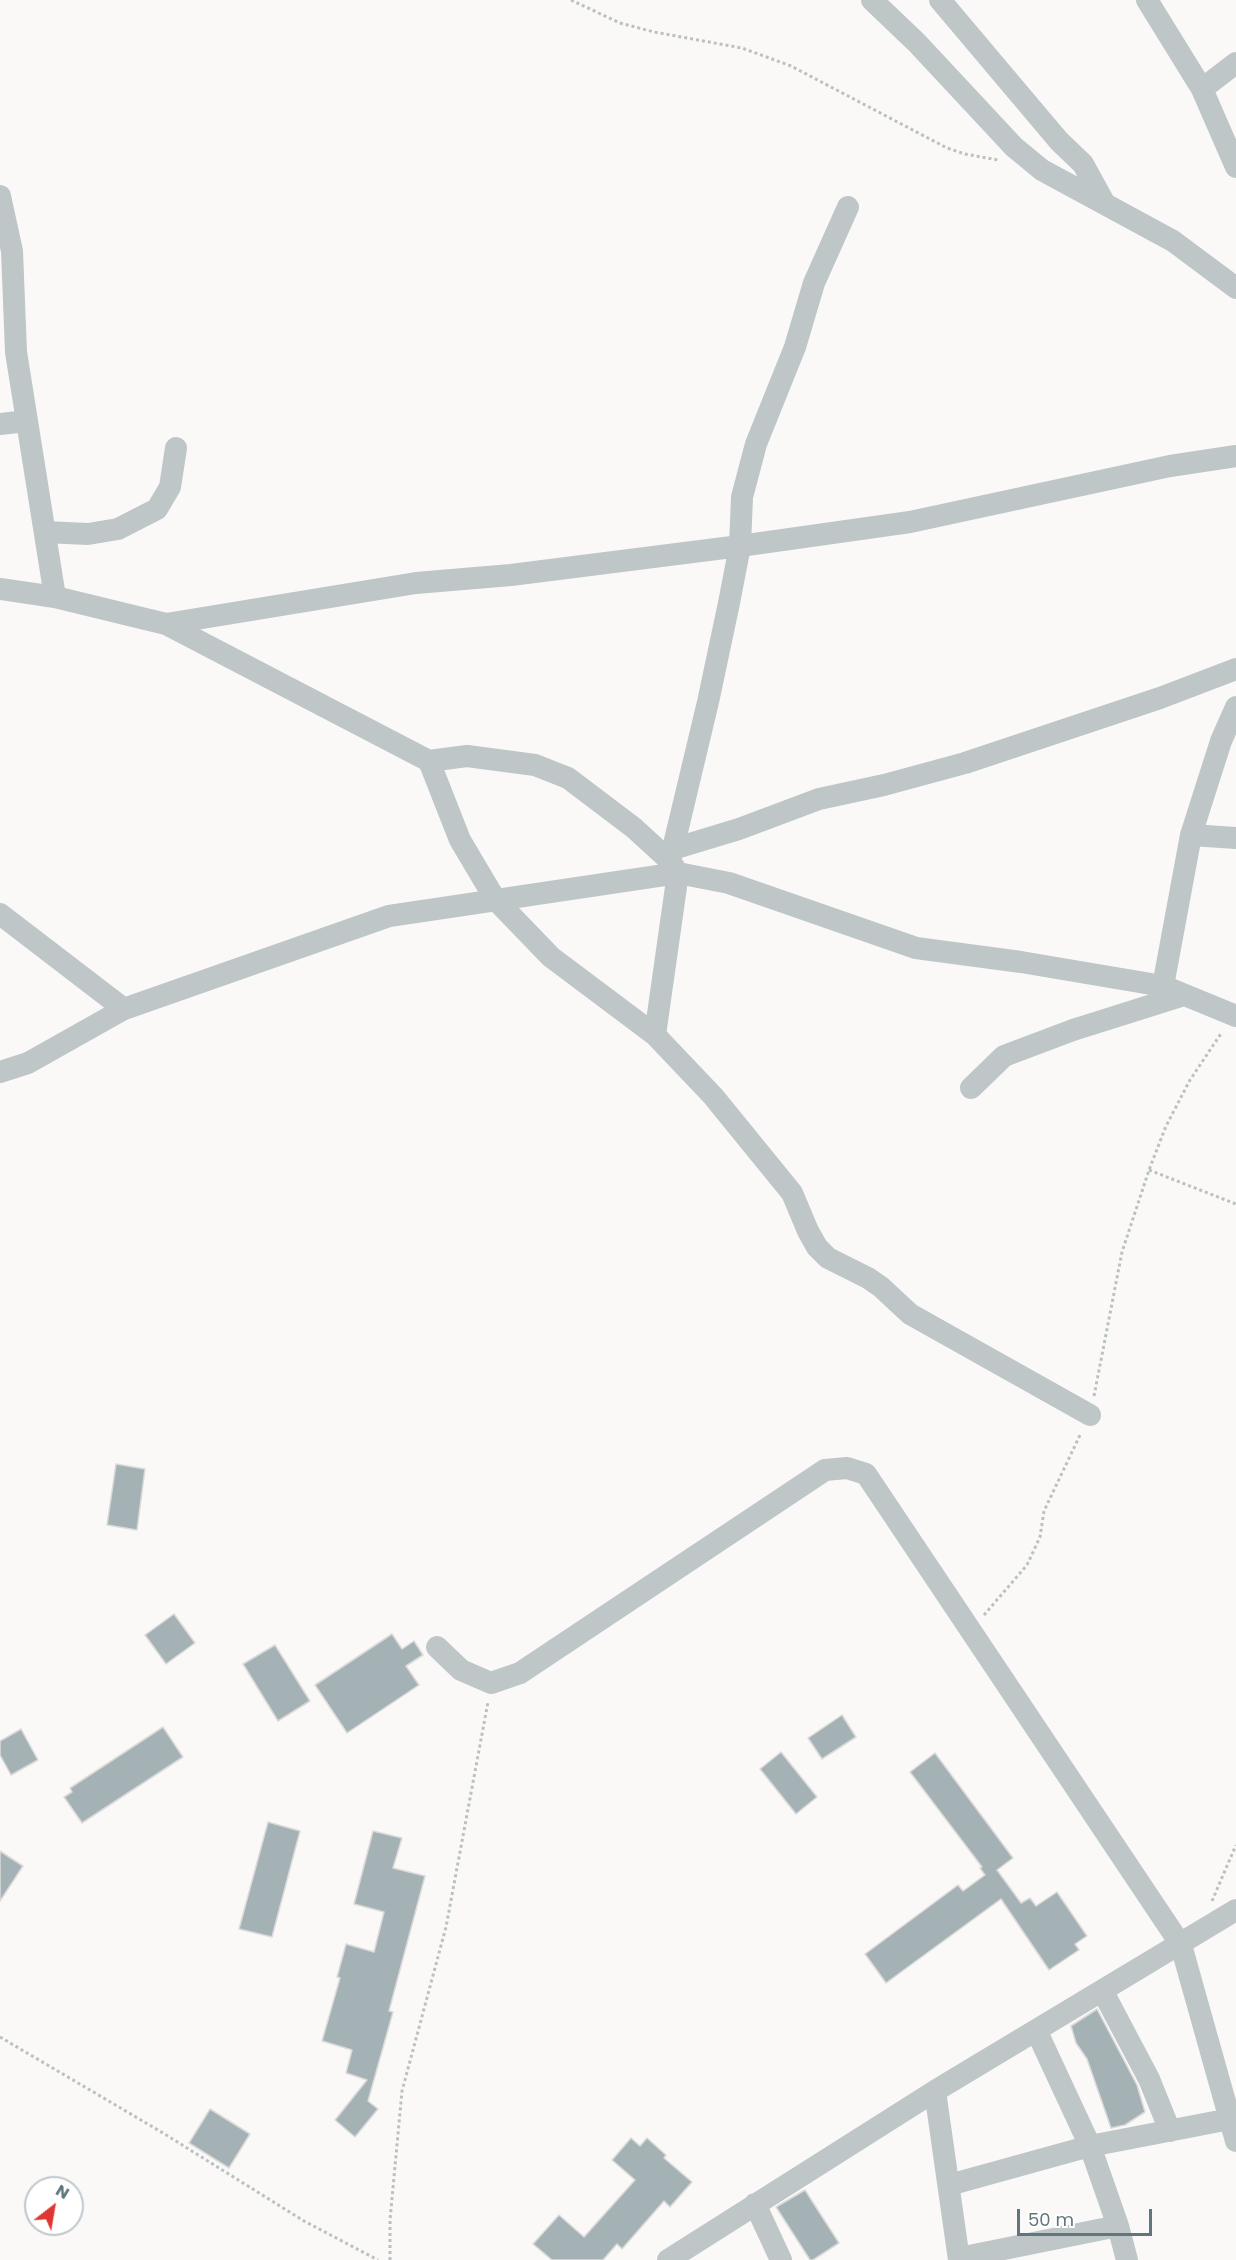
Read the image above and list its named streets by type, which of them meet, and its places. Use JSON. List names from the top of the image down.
{
  "scale_bar": "50 m",
  "north": "top right"
}
